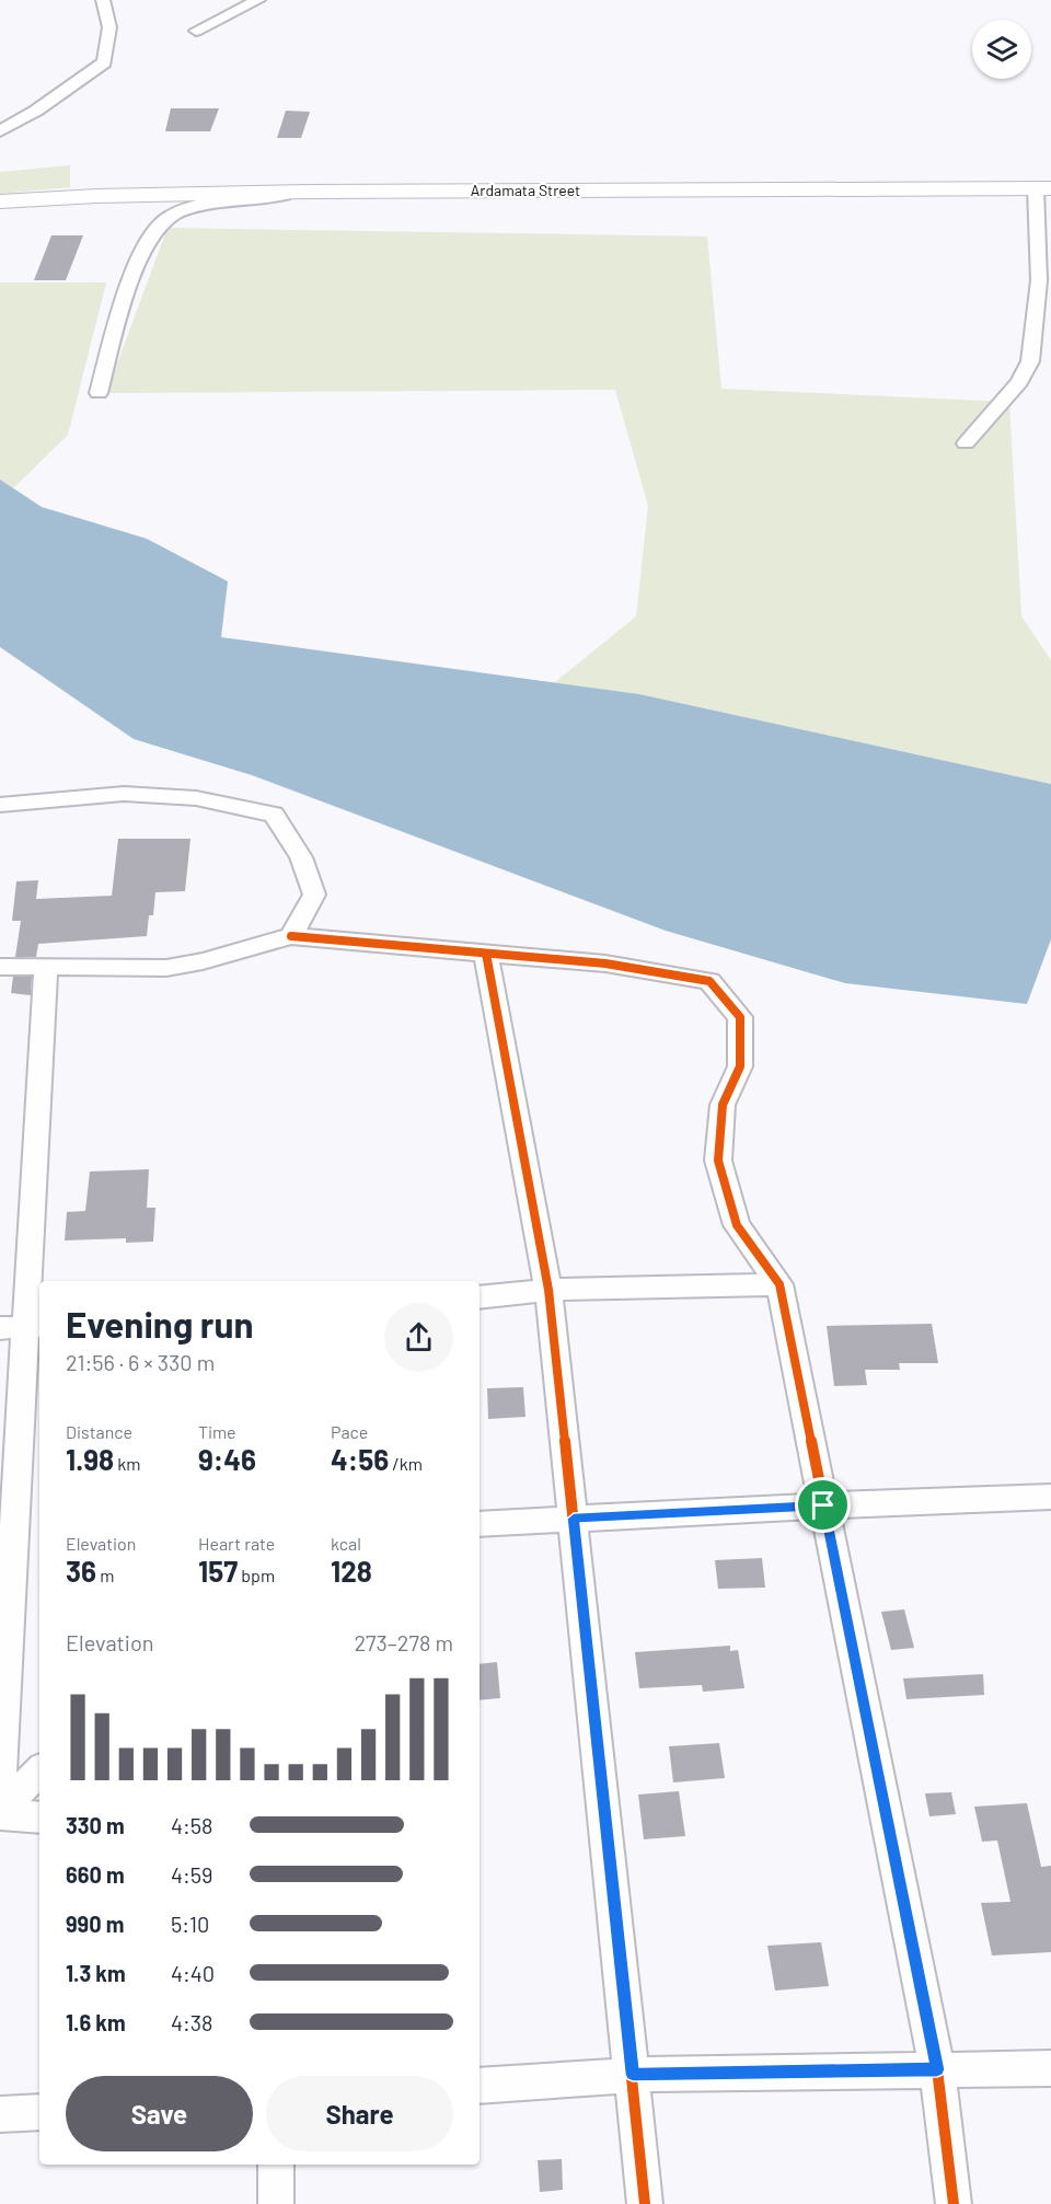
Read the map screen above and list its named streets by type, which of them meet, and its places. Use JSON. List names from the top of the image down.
{
  "streets": {
    "main road": ["Ardamata Street"]
  },
  "page": {
    "heading": ["Evening run", "21:56 · 6 × 330 m"],
    "stats": [
      ["Distance", "1.98 km"],
      ["Time", "9:46"],
      ["Pace", "4:56 /km"],
      ["Elevation", "36 m"],
      ["Heart rate", "157 bpm"],
      ["kcal", "128"]
    ],
    "chart": ["Elevation", "273–278 m"],
    "list": [
      {
        "name": "330 m",
        "note": "4:58"
      },
      {
        "name": "660 m",
        "note": "4:59"
      },
      {
        "name": "990 m",
        "note": "5:10"
      },
      {
        "name": "1.3 km",
        "note": "4:40"
      },
      {
        "name": "1.6 km",
        "note": "4:38"
      }
    ],
    "buttons": ["Save", "Share"]
  }
}
